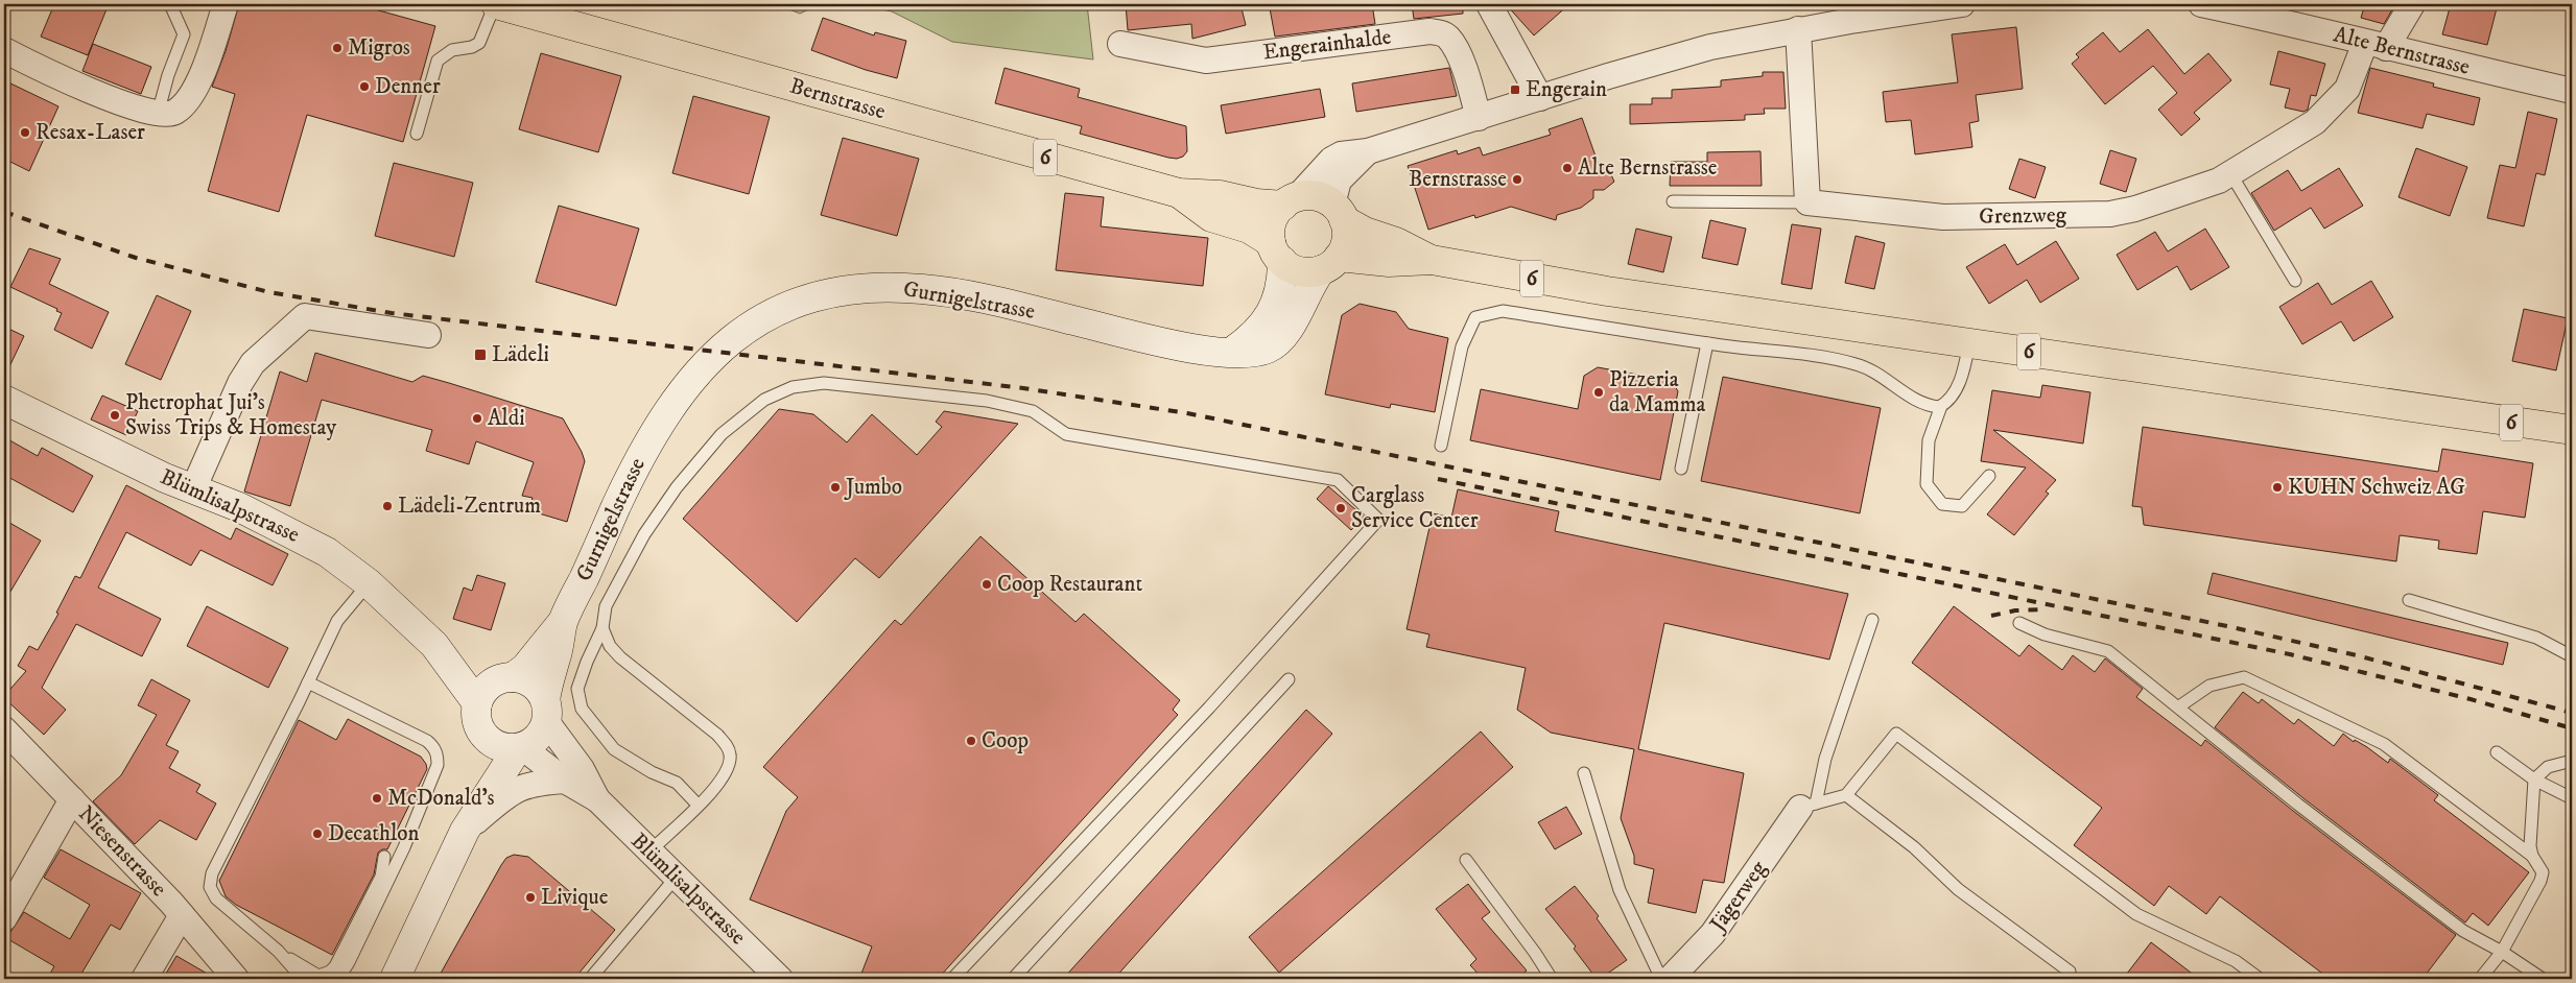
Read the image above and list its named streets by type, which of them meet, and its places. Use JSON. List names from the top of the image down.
{
  "streets": {
    "main road": [
      "Bernstrasse",
      "6",
      "Gurnigelstrasse",
      "Blümlisalpstrasse"
    ],
    "street": [
      "Engerainhalde",
      "Alte Bernstrasse",
      "Grenzweg",
      "Niesenstrasse",
      "Jägerweg"
    ]
  },
  "crossings": [
    ["Alte Bernstrasse", "Grenzweg"],
    ["Bernstrasse", "6"],
    ["Bernstrasse", "Gurnigelstrasse"],
    ["6", "Gurnigelstrasse"],
    ["Gurnigelstrasse", "Blümlisalpstrasse"]
  ],
  "places": {
    "other": [
      "Migros",
      "Denner",
      "Resax-Laser",
      "Alte Bernstrasse",
      "Bernstrasse",
      "Pizzeria da Mamma",
      "Phetrophat Jui's Swiss Trips & Homestay",
      "Aldi",
      "Jumbo",
      "KUHN Schweiz AG",
      "Lädeli-Zentrum",
      "Carglass Service Center",
      "Coop Restaurant",
      "Coop",
      "McDonald's",
      "Decathlon",
      "Livique"
    ],
    "transit": ["Engerain", "Lädeli"]
  }
}
